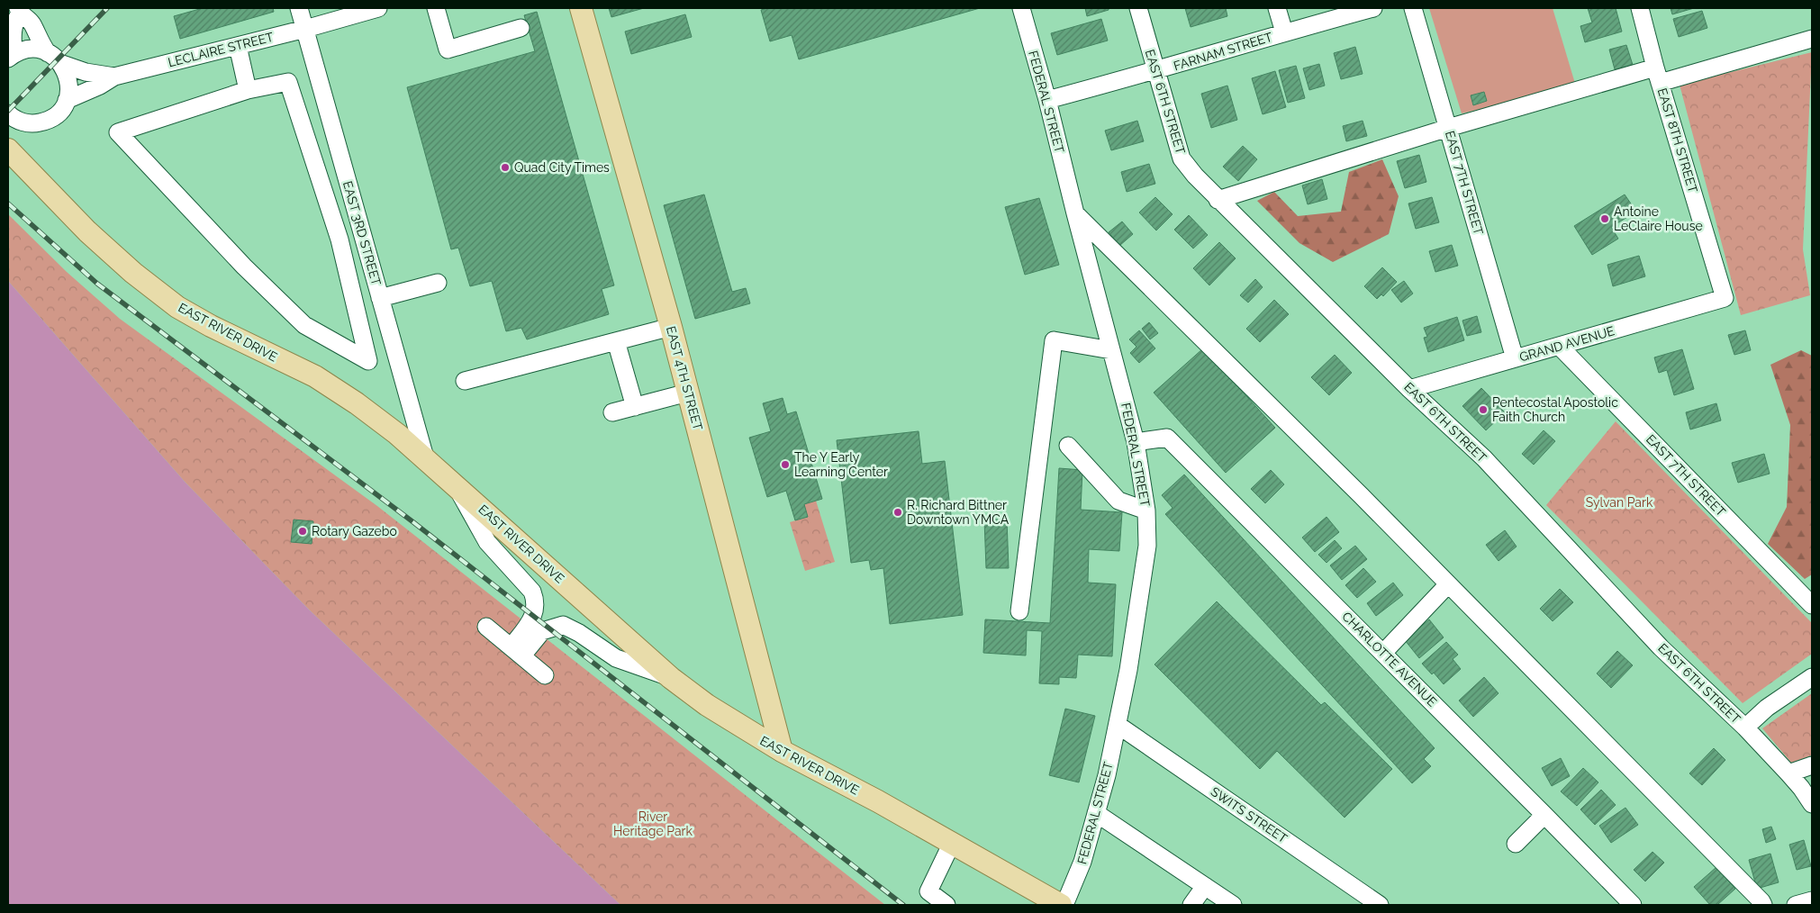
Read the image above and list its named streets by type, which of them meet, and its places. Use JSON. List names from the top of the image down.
{
  "streets": {
    "main road": ["EAST RIVER DRIVE", "EAST 4TH STREET"],
    "street": [
      "LECLAIRE STREET",
      "FARNAM STREET",
      "FEDERAL STREET",
      "EAST 6TH STREET",
      "EAST 8TH STREET",
      "EAST 7TH STREET",
      "EAST 3RD STREET",
      "GRAND AVENUE",
      "CHARLOTTE AVENUE",
      "SWITS STREET"
    ]
  },
  "crossings": [
    ["LECLAIRE STREET", "EAST 3RD STREET"],
    ["FARNAM STREET", "FEDERAL STREET"],
    ["FARNAM STREET", "EAST 6TH STREET"],
    ["FEDERAL STREET", "CHARLOTTE AVENUE"],
    ["FEDERAL STREET", "SWITS STREET"],
    ["EAST 6TH STREET", "GRAND AVENUE"],
    ["EAST 8TH STREET", "GRAND AVENUE"],
    ["EAST 7TH STREET", "GRAND AVENUE"],
    ["EAST 3RD STREET", "EAST RIVER DRIVE"],
    ["EAST RIVER DRIVE", "EAST 4TH STREET"]
  ],
  "parks": ["Sylvan Park", "River Heritage Park"],
  "places": [
    "Quad City Times",
    "Antoine LeClaire House",
    "Pentecostal Apostolic Faith Church",
    "The Y Early Learning Center",
    "R. Richard Bittner Downtown YMCA",
    "Rotary Gazebo"
  ]
}
